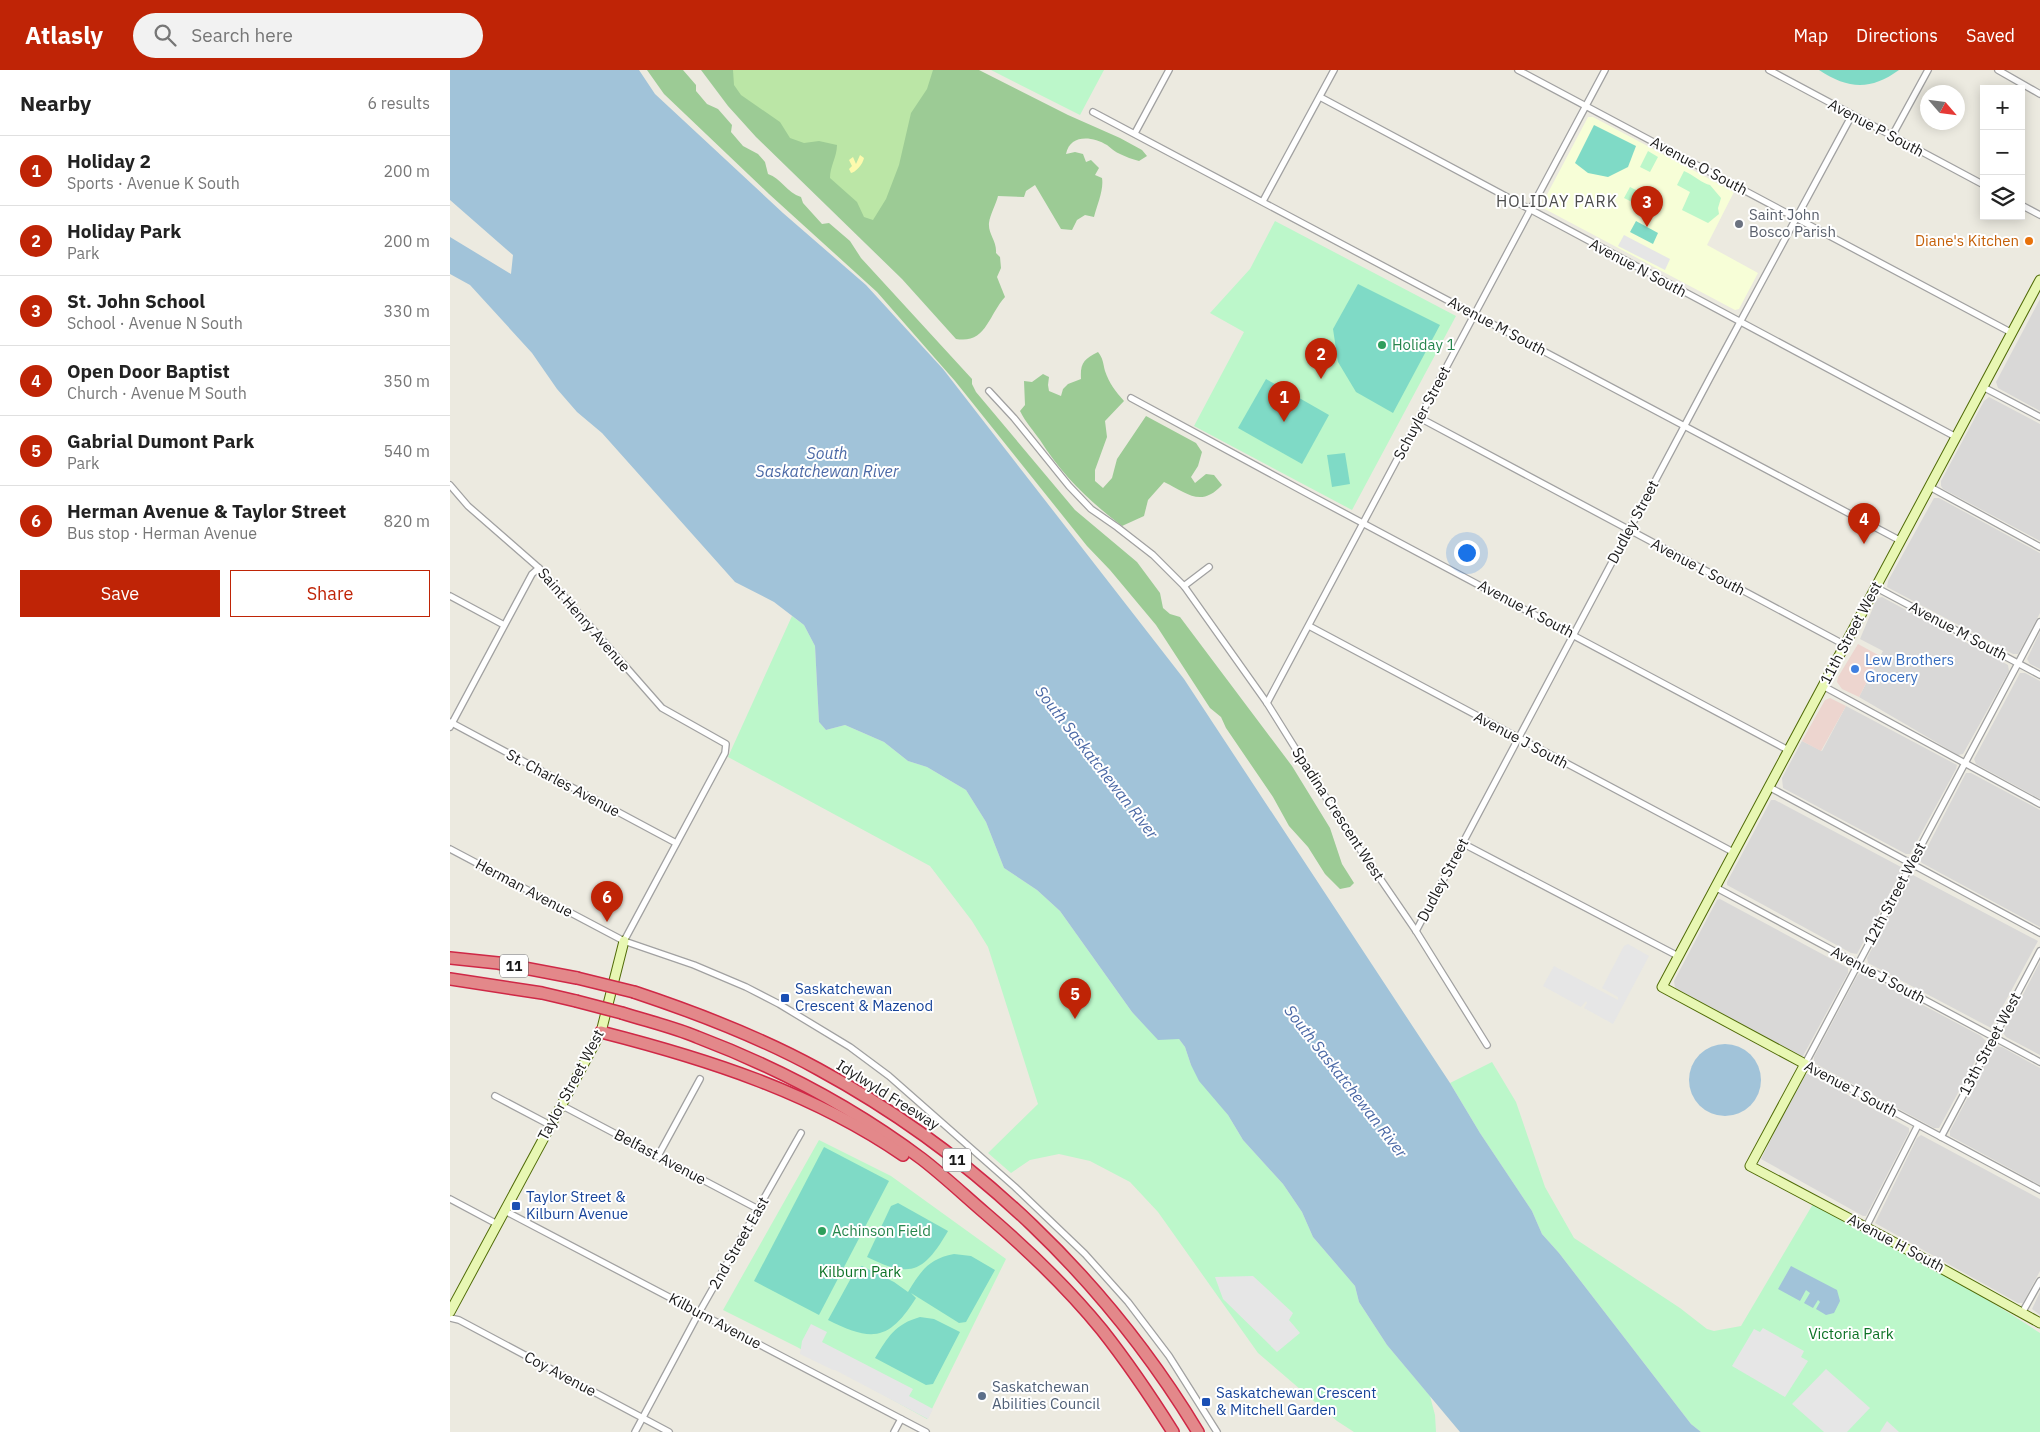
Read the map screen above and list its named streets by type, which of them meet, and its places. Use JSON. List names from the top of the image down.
{
  "streets": {
    "highway": ["11", "Idylwyld Freeway"],
    "street": [
      "Avenue P South",
      "Avenue O South",
      "Avenue N South",
      "Avenue M South",
      "Schuyler Street",
      "Dudley Street",
      "Avenue L South",
      "Avenue K South",
      "Saint Henry Avenue",
      "11th Street West",
      "Avenue J South",
      "St. Charles Avenue",
      "Spadina Crescent West",
      "Herman Avenue",
      "12th Street West",
      "13th Street West",
      "Taylor Street West",
      "Avenue I South",
      "Belfast Avenue",
      "2nd Street East",
      "Avenue H South",
      "Kilburn Avenue",
      "Coy Avenue"
    ]
  },
  "crossings": [
    ["Avenue P South", "Dudley Street"],
    ["Avenue O South", "Schuyler Street"],
    ["Avenue O South", "Dudley Street"],
    ["Avenue O South", "11th Street West"],
    ["Avenue N South", "Schuyler Street"],
    ["Avenue N South", "Dudley Street"],
    ["Avenue N South", "11th Street West"],
    ["Avenue M South", "Schuyler Street"],
    ["Avenue M South", "Dudley Street"],
    ["Avenue M South", "11th Street West"],
    ["Avenue M South", "12th Street West"],
    ["Schuyler Street", "Avenue L South"],
    ["Schuyler Street", "Avenue K South"],
    ["Schuyler Street", "Avenue J South"],
    ["Schuyler Street", "Spadina Crescent West"],
    ["Dudley Street", "Avenue L South"],
    ["Dudley Street", "Avenue K South"],
    ["Dudley Street", "Avenue J South"],
    ["Dudley Street", "Spadina Crescent West"],
    ["Avenue L South", "11th Street West"],
    ["Avenue K South", "11th Street West"],
    ["Saint Henry Avenue", "Taylor Street West"],
    ["11th Street West", "Avenue J South"],
    ["11th Street West", "Avenue I South"],
    ["Avenue J South", "12th Street West"],
    ["Avenue J South", "13th Street West"],
    ["St. Charles Avenue", "Taylor Street West"],
    ["Herman Avenue", "Taylor Street West"],
    ["12th Street West", "Avenue I South"],
    ["12th Street West", "Avenue H South"],
    ["13th Street West", "Avenue I South"],
    ["Taylor Street West", "Belfast Avenue"],
    ["Taylor Street West", "Kilburn Avenue"],
    ["Belfast Avenue", "2nd Street East"],
    ["2nd Street East", "Kilburn Avenue"],
    ["2nd Street East", "Coy Avenue"]
  ],
  "districts": ["HOLIDAY PARK"],
  "water": ["South Saskatchewan River"],
  "parks": ["Kilburn Park", "Victoria Park"],
  "places": {
    "other": [
      "Saint John Bosco Parish",
      "Diane's Kitchen",
      "Holiday 1",
      "Lew Brothers Grocery",
      "Achinson Field",
      "Saskatchewan Abilities Council"
    ],
    "transit": ["Saskatchewan Crescent & Mazenod", "Taylor Street & Kilburn Avenue", "Saskatchewan Crescent & Mitchell Garden"]
  },
  "north": "bottom right",
  "page": {
    "header": "Atlasly",
    "search": "Search here",
    "nav": ["Map", "Directions", "Saved"],
    "heading": ["Nearby", "6 results"],
    "map_buttons": ["+", "−"],
    "list": [
      {
        "mark": "1",
        "name": "Holiday 2",
        "note": "Sports · Avenue K South",
        "value": "200 m"
      },
      {
        "mark": "2",
        "name": "Holiday Park",
        "note": "Park",
        "value": "200 m"
      },
      {
        "mark": "3",
        "name": "St. John School",
        "note": "School · Avenue N South",
        "value": "330 m"
      },
      {
        "mark": "4",
        "name": "Open Door Baptist",
        "note": "Church · Avenue M South",
        "value": "350 m"
      },
      {
        "mark": "5",
        "name": "Gabrial Dumont Park",
        "note": "Park",
        "value": "540 m"
      },
      {
        "mark": "6",
        "name": "Herman Avenue & Taylor Street",
        "note": "Bus stop · Herman Avenue",
        "value": "820 m"
      }
    ],
    "pins": [
      "3",
      "2",
      "1",
      "4",
      "6",
      "5"
    ],
    "buttons": ["Save", "Share"]
  }
}
